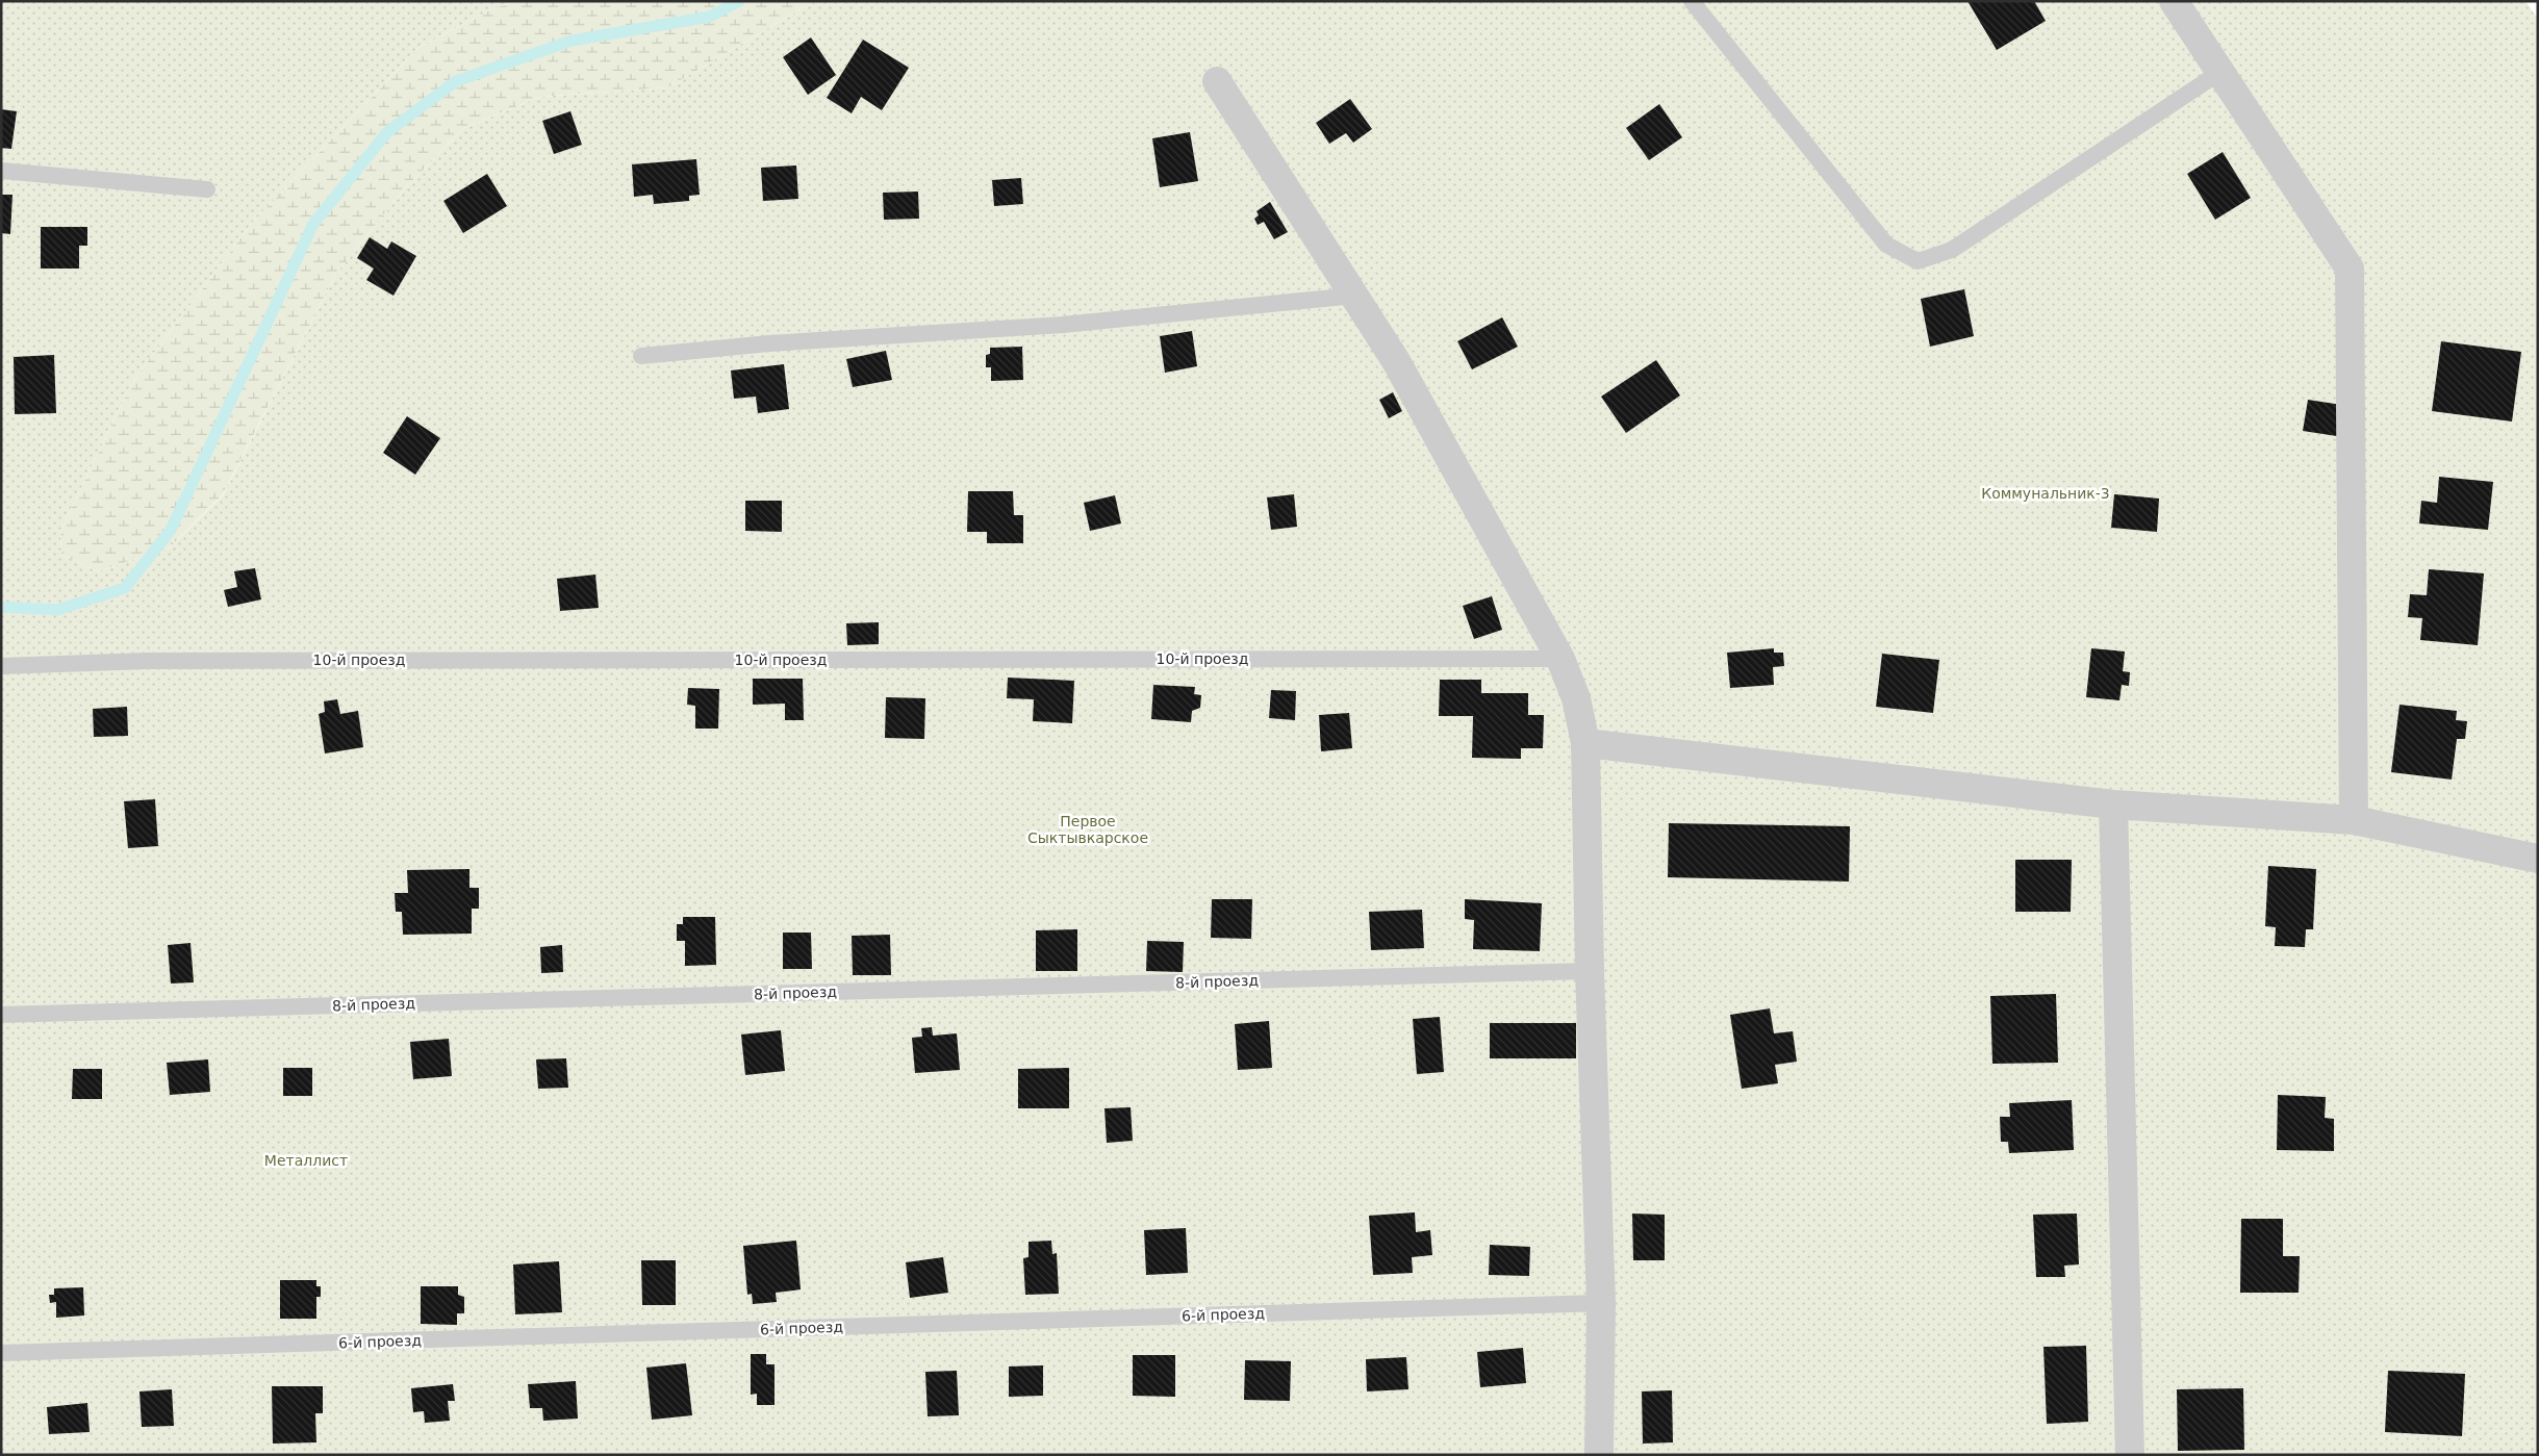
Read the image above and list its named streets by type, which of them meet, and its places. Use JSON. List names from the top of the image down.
{
  "streets": {
    "lane": ["10-й проезд", "8-й проезд", "6-й проезд"]
  },
  "parks": ["Коммунальник-3", "Первое Сыктывкарское", "Металлист"]
}
